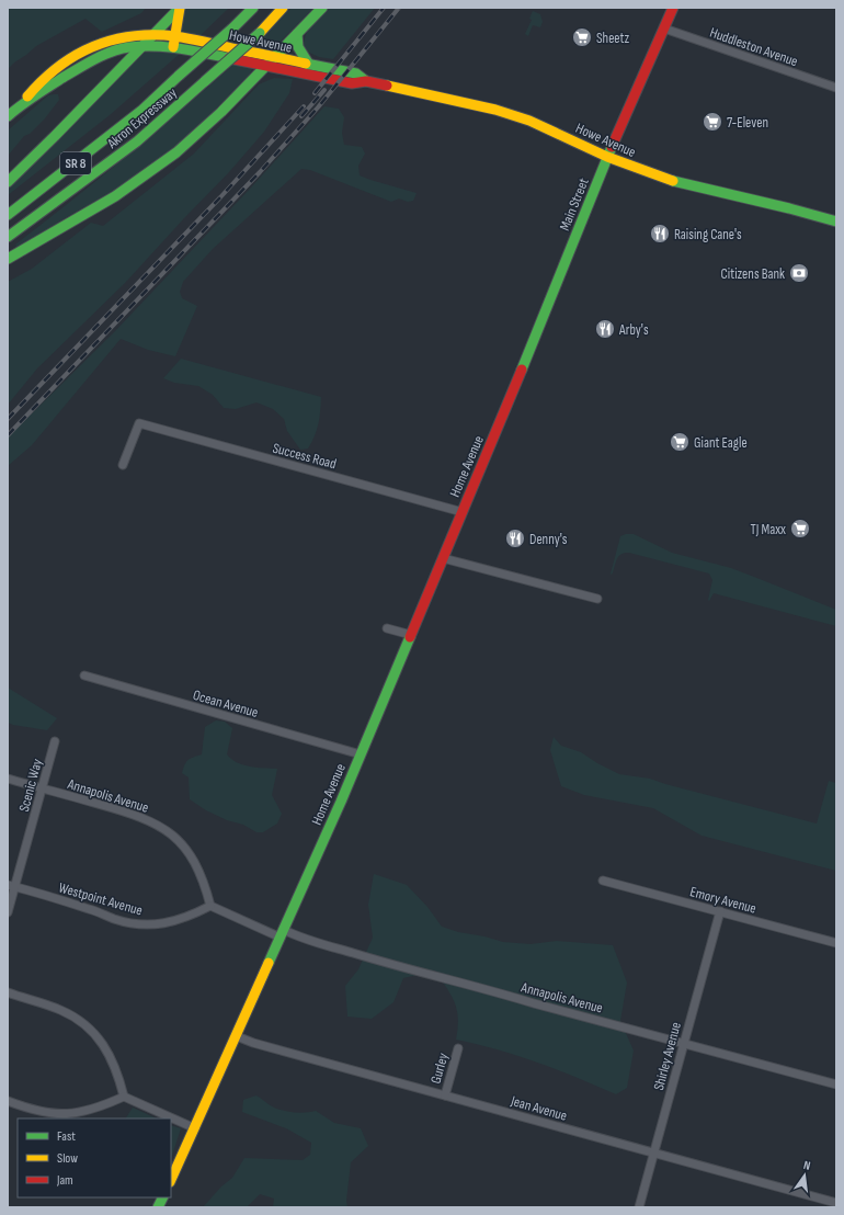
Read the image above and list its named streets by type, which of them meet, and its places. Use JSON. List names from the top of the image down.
{
  "streets": {
    "main road": [
      "Howe Avenue",
      "Akron Expressway",
      "SR 8",
      "Main Street",
      "Home Avenue"
    ],
    "street": [
      "Huddleston Avenue",
      "Success Road",
      "Ocean Avenue",
      "Scenic Way",
      "Annapolis Avenue",
      "Westpoint Avenue",
      "Emory Avenue",
      "Shirley Avenue",
      "Gurley",
      "Jean Avenue"
    ]
  },
  "crossings": [
    ["Howe Avenue", "Main Street"],
    ["Huddleston Avenue", "Main Street"],
    ["Main Street", "Home Avenue"],
    ["Success Road", "Home Avenue"],
    ["Home Avenue", "Ocean Avenue"],
    ["Home Avenue", "Annapolis Avenue"],
    ["Home Avenue", "Jean Avenue"],
    ["Scenic Way", "Annapolis Avenue"],
    ["Scenic Way", "Westpoint Avenue"],
    ["Annapolis Avenue", "Westpoint Avenue"],
    ["Annapolis Avenue", "Shirley Avenue"],
    ["Emory Avenue", "Shirley Avenue"],
    ["Shirley Avenue", "Jean Avenue"],
    ["Gurley", "Jean Avenue"]
  ],
  "places": {
    "supermarket": [
      "Sheetz",
      "7-Eleven",
      "Giant Eagle",
      "TJ Maxx"
    ],
    "restaurant": ["Raising Cane's", "Arby's", "Denny's"],
    "bank": ["Citizens Bank"]
  },
  "legend": ["Fast", "Slow", "Jam"],
  "north": "top"
}
